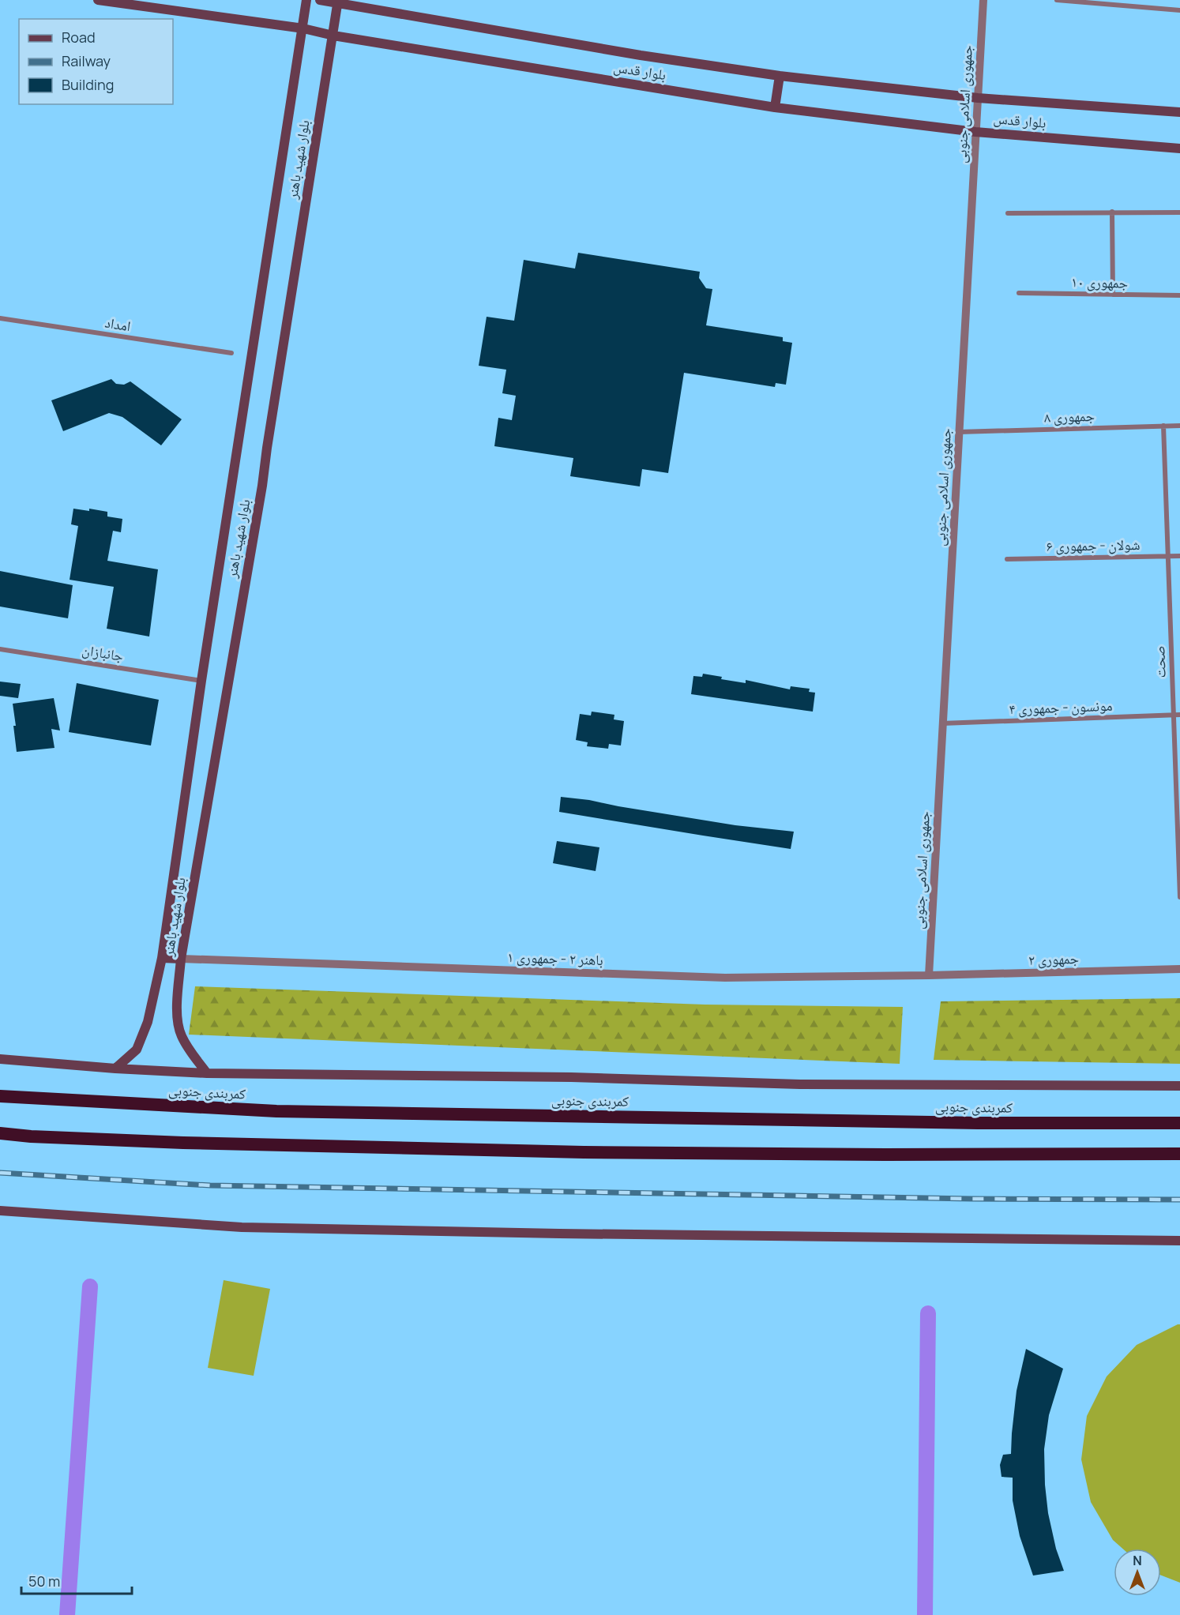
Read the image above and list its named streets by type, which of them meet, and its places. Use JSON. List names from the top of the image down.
{
  "streets": {
    "highway": ["کمربندی جنوبی"],
    "main road": ["بلوار قدس", "بلوار شهید باهنر"],
    "street": [
      "جمهوری اسلامی جنوبی",
      "جمهوری ۱۰",
      "امداد",
      "جمهوری ۸",
      "شولان - جمهوری ۶",
      "جانبازان",
      "صحت",
      "مونسون - جمهوری ۴",
      "باهنر ۲ - جمهوری ۱",
      "جمهوری ۲"
    ]
  },
  "crossings": [
    ["بلوار قدس", "جمهوری اسلامی جنوبی"],
    ["بلوار قدس", "بلوار شهید باهنر"],
    ["جمهوری اسلامی جنوبی", "جمهوری ۸"],
    ["جمهوری اسلامی جنوبی", "مونسون - جمهوری ۴"],
    ["جمهوری اسلامی جنوبی", "باهنر ۲ - جمهوری ۱"],
    ["جمهوری اسلامی جنوبی", "جمهوری ۲"],
    ["بلوار شهید باهنر", "جانبازان"],
    ["بلوار شهید باهنر", "باهنر ۲ - جمهوری ۱"],
    ["جمهوری ۸", "صحت"],
    ["شولان - جمهوری ۶", "صحت"],
    ["صحت", "مونسون - جمهوری ۴"],
    ["باهنر ۲ - جمهوری ۱", "جمهوری ۲"]
  ],
  "legend": ["Road", "Railway", "Building"],
  "scale_bar": "50 m",
  "north": "top"
}
